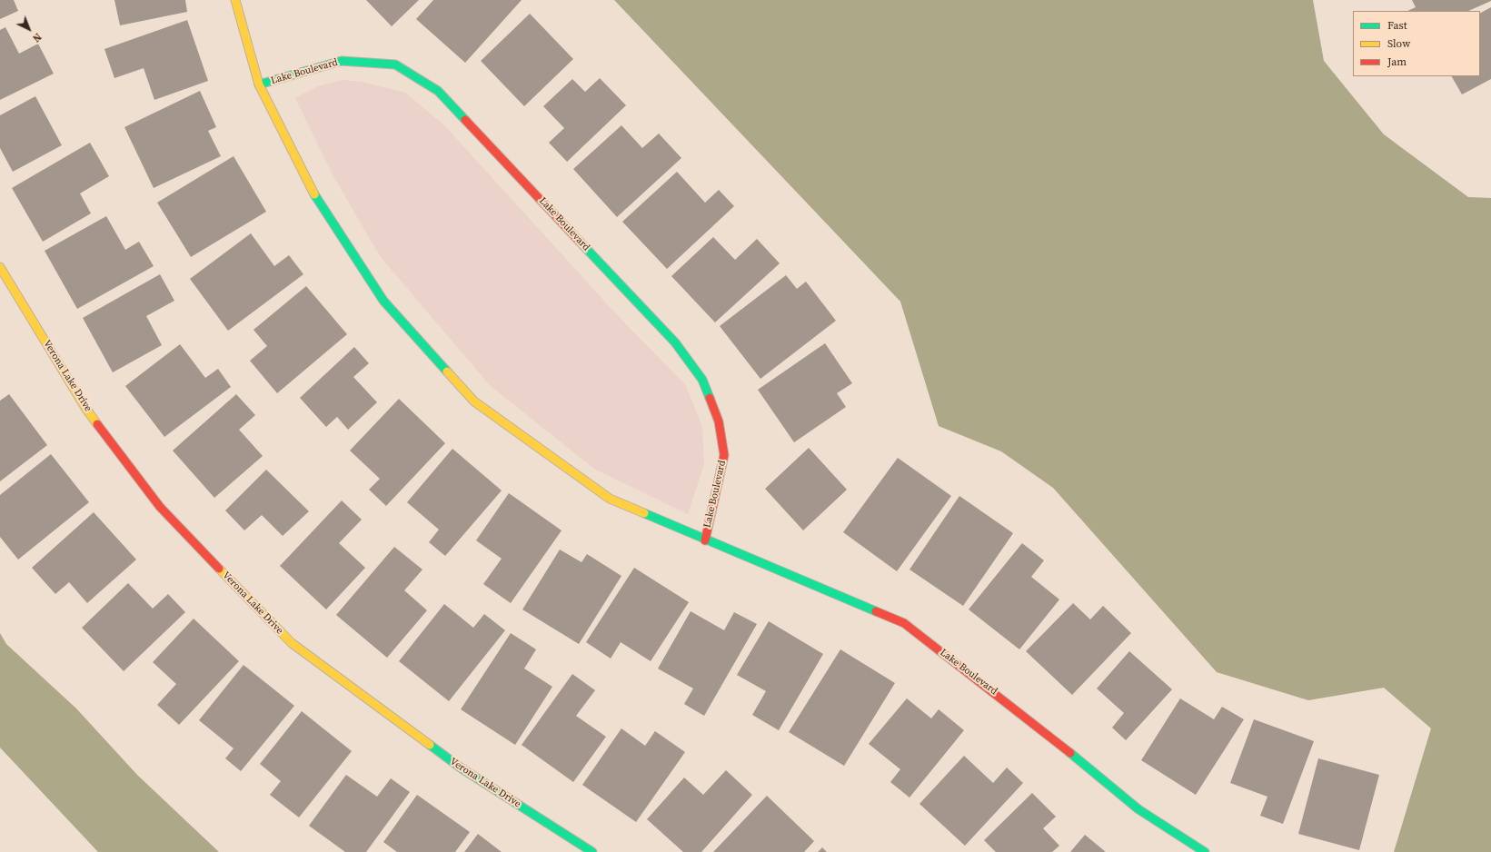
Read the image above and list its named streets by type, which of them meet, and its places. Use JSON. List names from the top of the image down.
{
  "streets": {
    "street": ["Lake Boulevard", "Verona Lake Drive"]
  },
  "legend": ["Fast", "Slow", "Jam"],
  "north": "bottom right"
}
